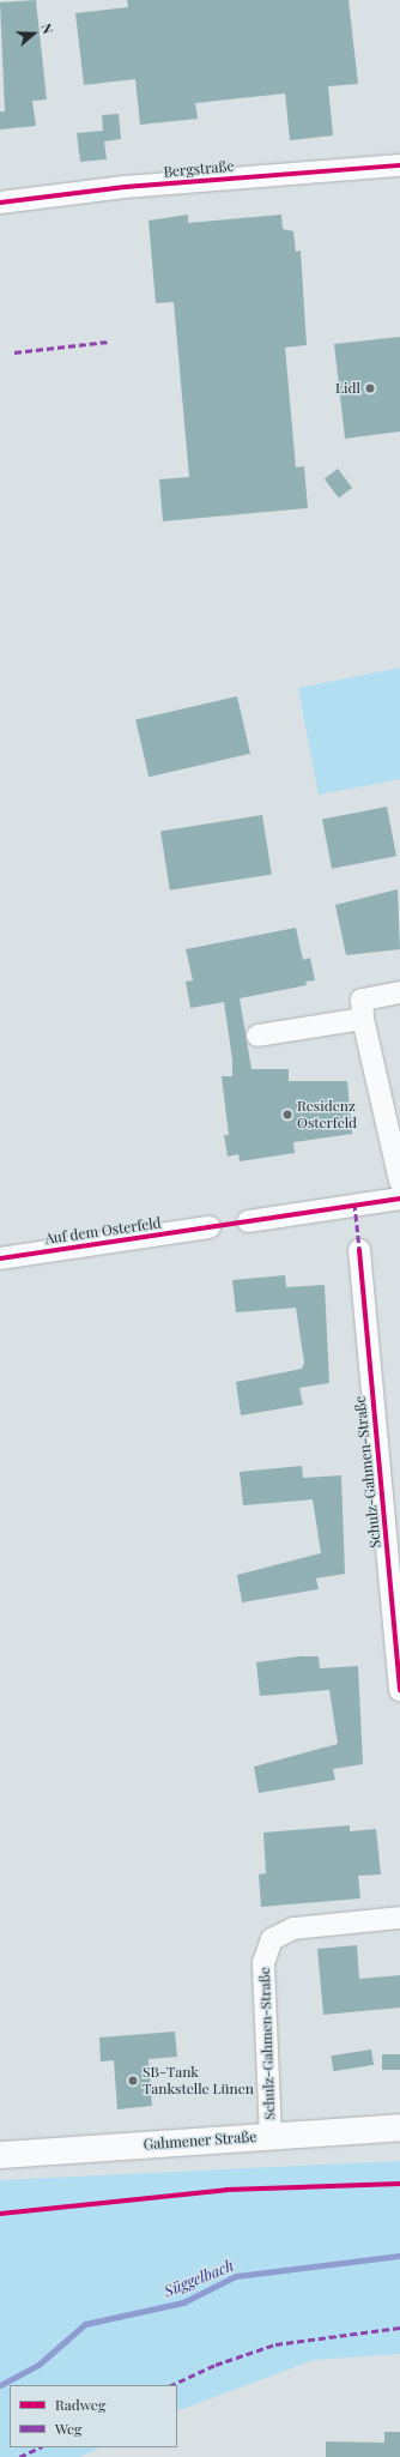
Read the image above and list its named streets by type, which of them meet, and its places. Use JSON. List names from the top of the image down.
{
  "streets": {
    "main road": ["Gahmener Straße"],
    "street": ["Bergstraße", "Auf dem Osterfeld", "Schulz-Gahmen-Straße"]
  },
  "crossings": [
    ["Schulz-Gahmen-Straße", "Gahmener Straße"]
  ],
  "water": ["Süggelbach"],
  "places": ["Lidl", "Residenz Osterfeld", "SB-Tank Tankstelle Lünen"],
  "legend": ["Radweg", "Weg"],
  "north": "right"
}
